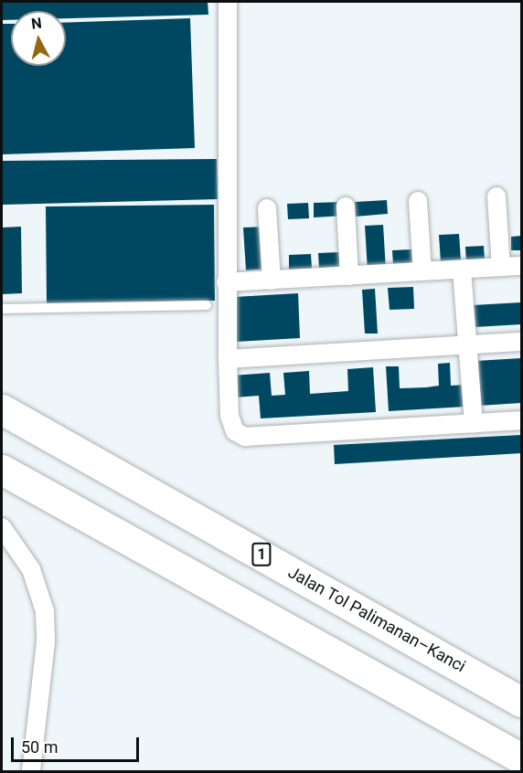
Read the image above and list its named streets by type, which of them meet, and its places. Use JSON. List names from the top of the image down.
{
  "streets": {
    "highway": ["1", "Jalan Tol Palimanan–Kanci"]
  },
  "scale_bar": "50 m",
  "north": "top"
}
